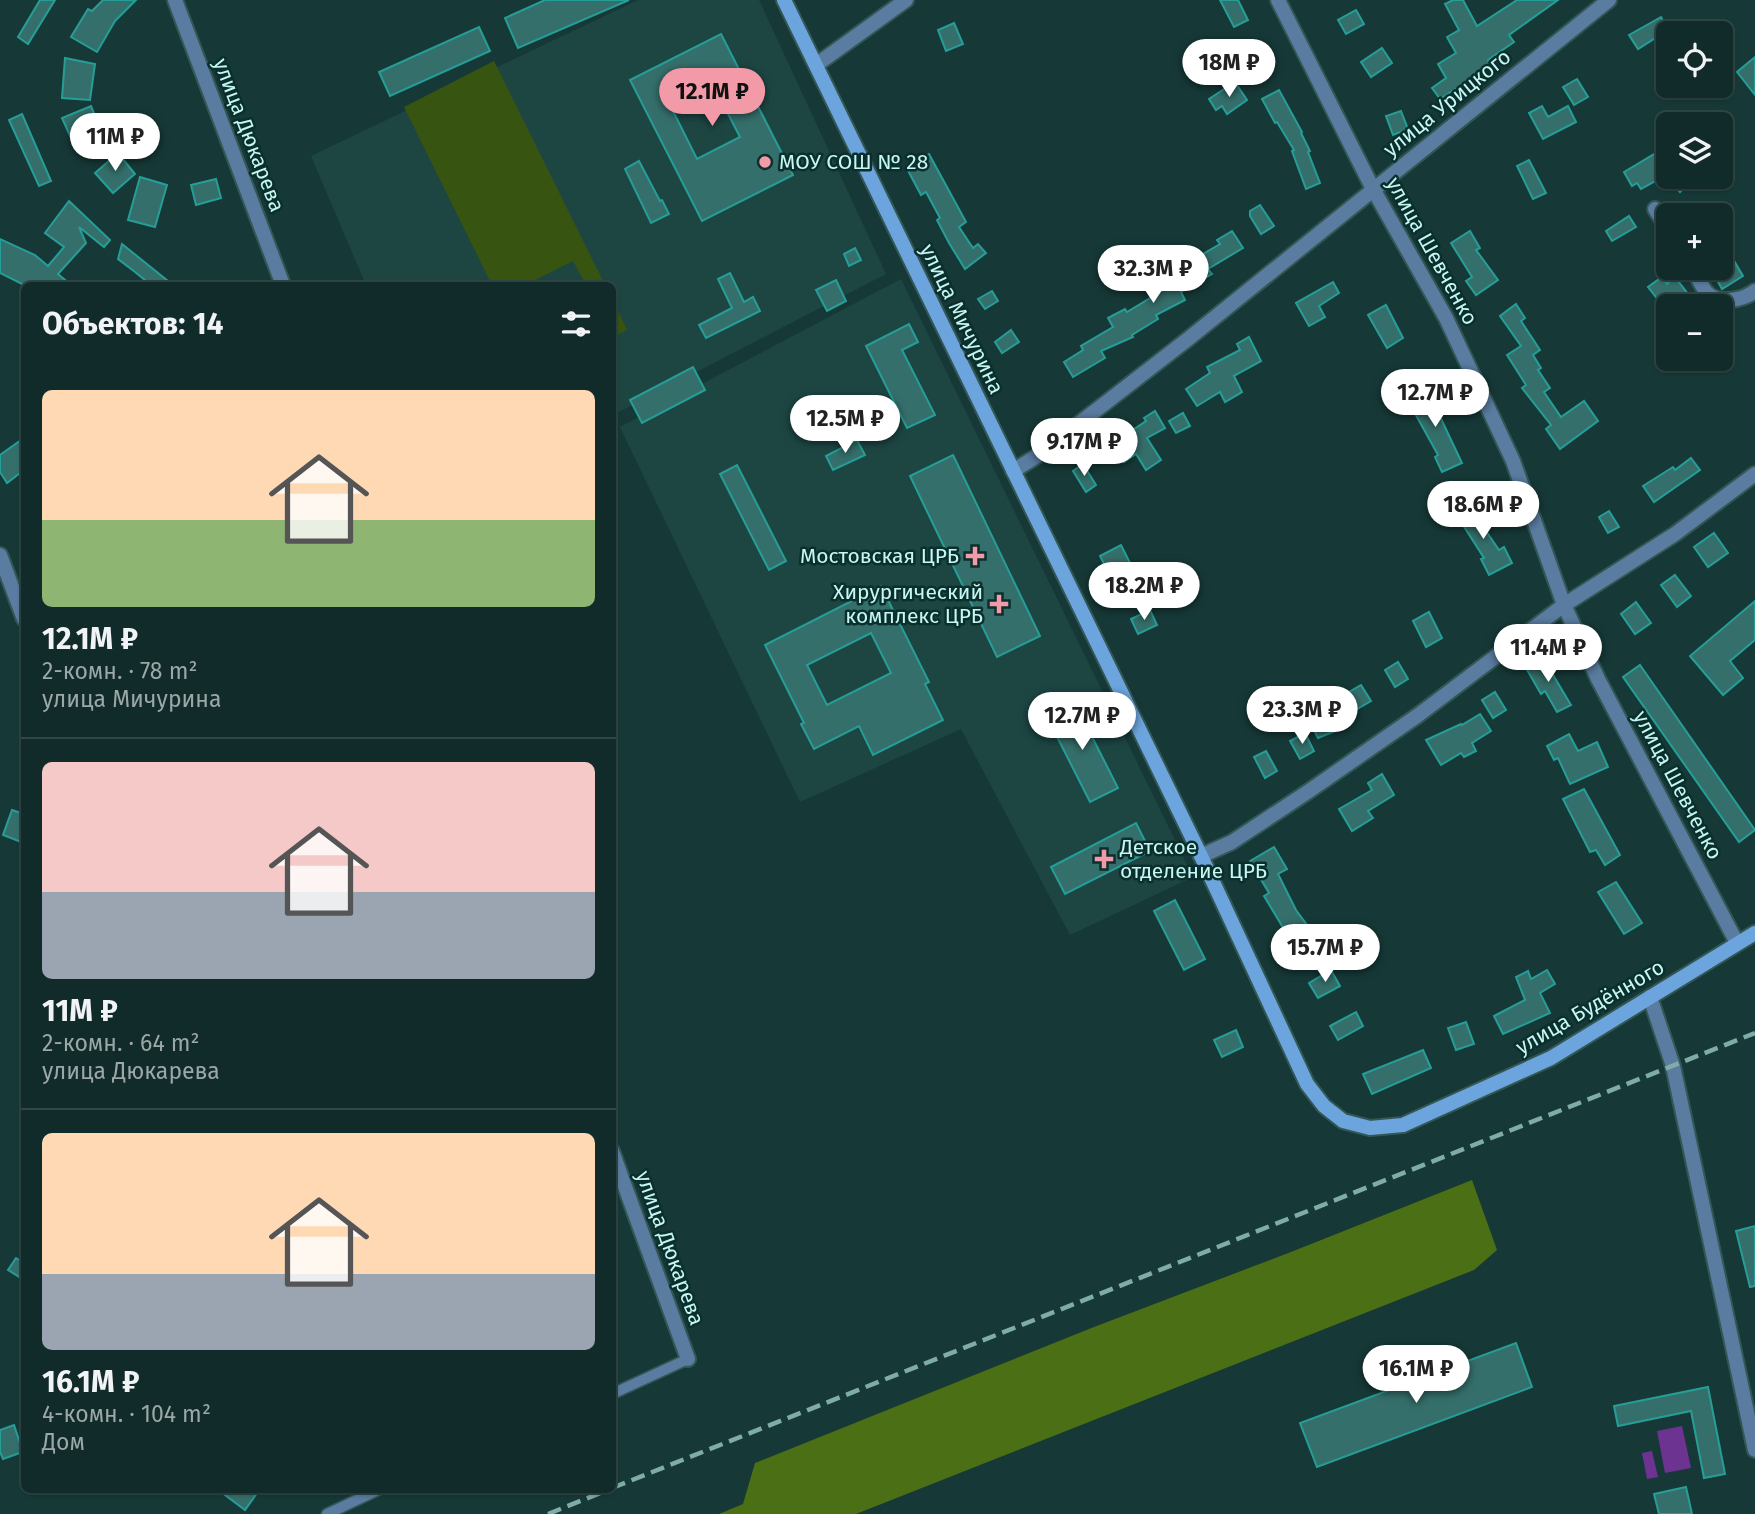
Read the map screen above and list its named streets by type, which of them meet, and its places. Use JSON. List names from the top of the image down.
{
  "streets": {
    "street": [
      "улица Урицкого",
      "улица Дюкарева",
      "улица Шевченко",
      "улица Мичурина",
      "улица Будённого"
    ]
  },
  "crossings": [
    ["улица Урицкого", "улица Шевченко"],
    ["улица Урицкого", "улица Мичурина"],
    ["улица Шевченко", "улица Будённого"],
    ["улица Мичурина", "улица Будённого"]
  ],
  "places": {
    "other": ["МОУ СОШ № 28"],
    "health": ["Мостовская ЦРБ", "Хирургический комплекс ЦРБ", "Детское отделение ЦРБ"]
  },
  "page": {
    "map_buttons": ["+", "−"],
    "price": [
      "18M ₽",
      "12.1M ₽",
      "11M ₽",
      "32.3M ₽",
      "12.7M ₽",
      "12.5M ₽",
      "9.17M ₽",
      "18.6M ₽",
      "18.2M ₽",
      "11.4M ₽",
      "23.3M ₽",
      "12.7M ₽",
      "15.7M ₽",
      "16.1M ₽"
    ],
    "heading": "Объектов: 14",
    "list": [
      {
        "name": "12.1M ₽",
        "note": "2-комн. · 78 m² · улица Мичурина"
      },
      {
        "name": "11M ₽",
        "note": "2-комн. · 64 m² · улица Дюкарева"
      },
      {
        "name": "16.1M ₽",
        "note": "4-комн. · 104 m² · Дом"
      }
    ]
  }
}
